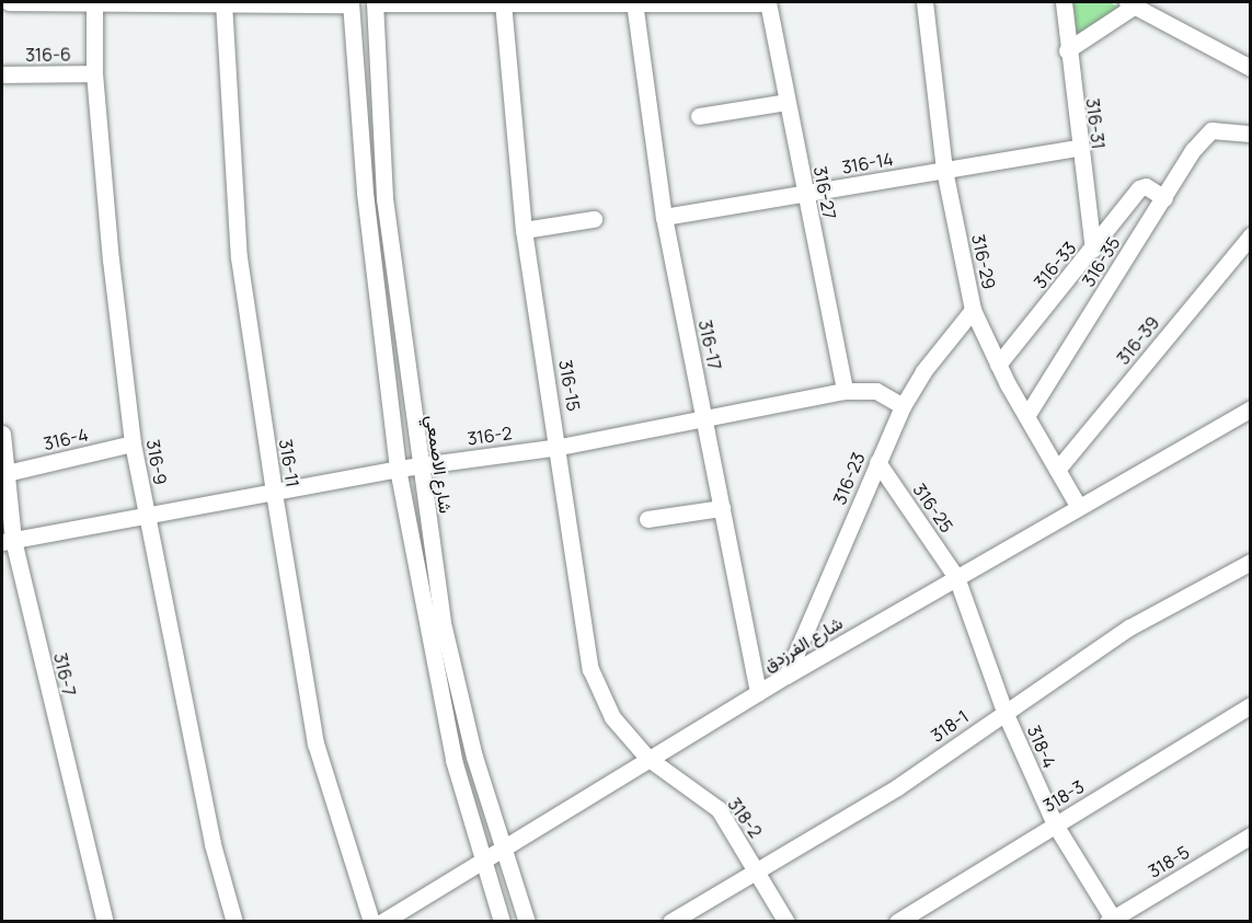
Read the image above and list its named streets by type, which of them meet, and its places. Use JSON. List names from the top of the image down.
{
  "streets": {
    "street": [
      "316-6",
      "316-31",
      "316-14",
      "316-27",
      "316-29",
      "316-35",
      "316-33",
      "316-39",
      "316-17",
      "316-15",
      "316-2",
      "316-4",
      "316-9",
      "316-11",
      "شارع الاصمعي",
      "316-23",
      "316-25",
      "شارع الفرزدق",
      "316-7",
      "318-1",
      "318-4",
      "318-3",
      "318-2",
      "318-5"
    ]
  },
  "crossings": [
    ["316-6", "316-9"],
    ["316-31", "316-14"],
    ["316-31", "316-33"],
    ["316-14", "316-27"],
    ["316-14", "316-29"],
    ["316-14", "316-17"],
    ["316-27", "316-2"],
    ["316-29", "316-35"],
    ["316-29", "316-33"],
    ["316-29", "316-39"],
    ["316-29", "316-23"],
    ["316-29", "شارع الفرزدق"],
    ["316-35", "316-33"],
    ["316-17", "316-2"],
    ["316-17", "شارع الفرزدق"],
    ["316-15", "316-2"],
    ["316-15", "شارع الفرزدق"],
    ["316-15", "318-2"],
    ["316-2", "316-9"],
    ["316-2", "316-11"],
    ["316-2", "شارع الاصمعي"],
    ["316-2", "316-23"],
    ["316-2", "316-7"],
    ["316-4", "316-9"],
    ["316-4", "316-7"],
    ["شارع الاصمعي", "شارع الفرزدق"],
    ["316-23", "316-25"],
    ["316-23", "شارع الفرزدق"],
    ["316-25", "شارع الفرزدق"],
    ["316-25", "318-4"],
    ["شارع الفرزدق", "318-4"],
    ["شارع الفرزدق", "318-2"],
    ["318-1", "318-4"],
    ["318-1", "318-2"],
    ["318-4", "318-3"],
    ["318-4", "318-5"]
  ]
}
